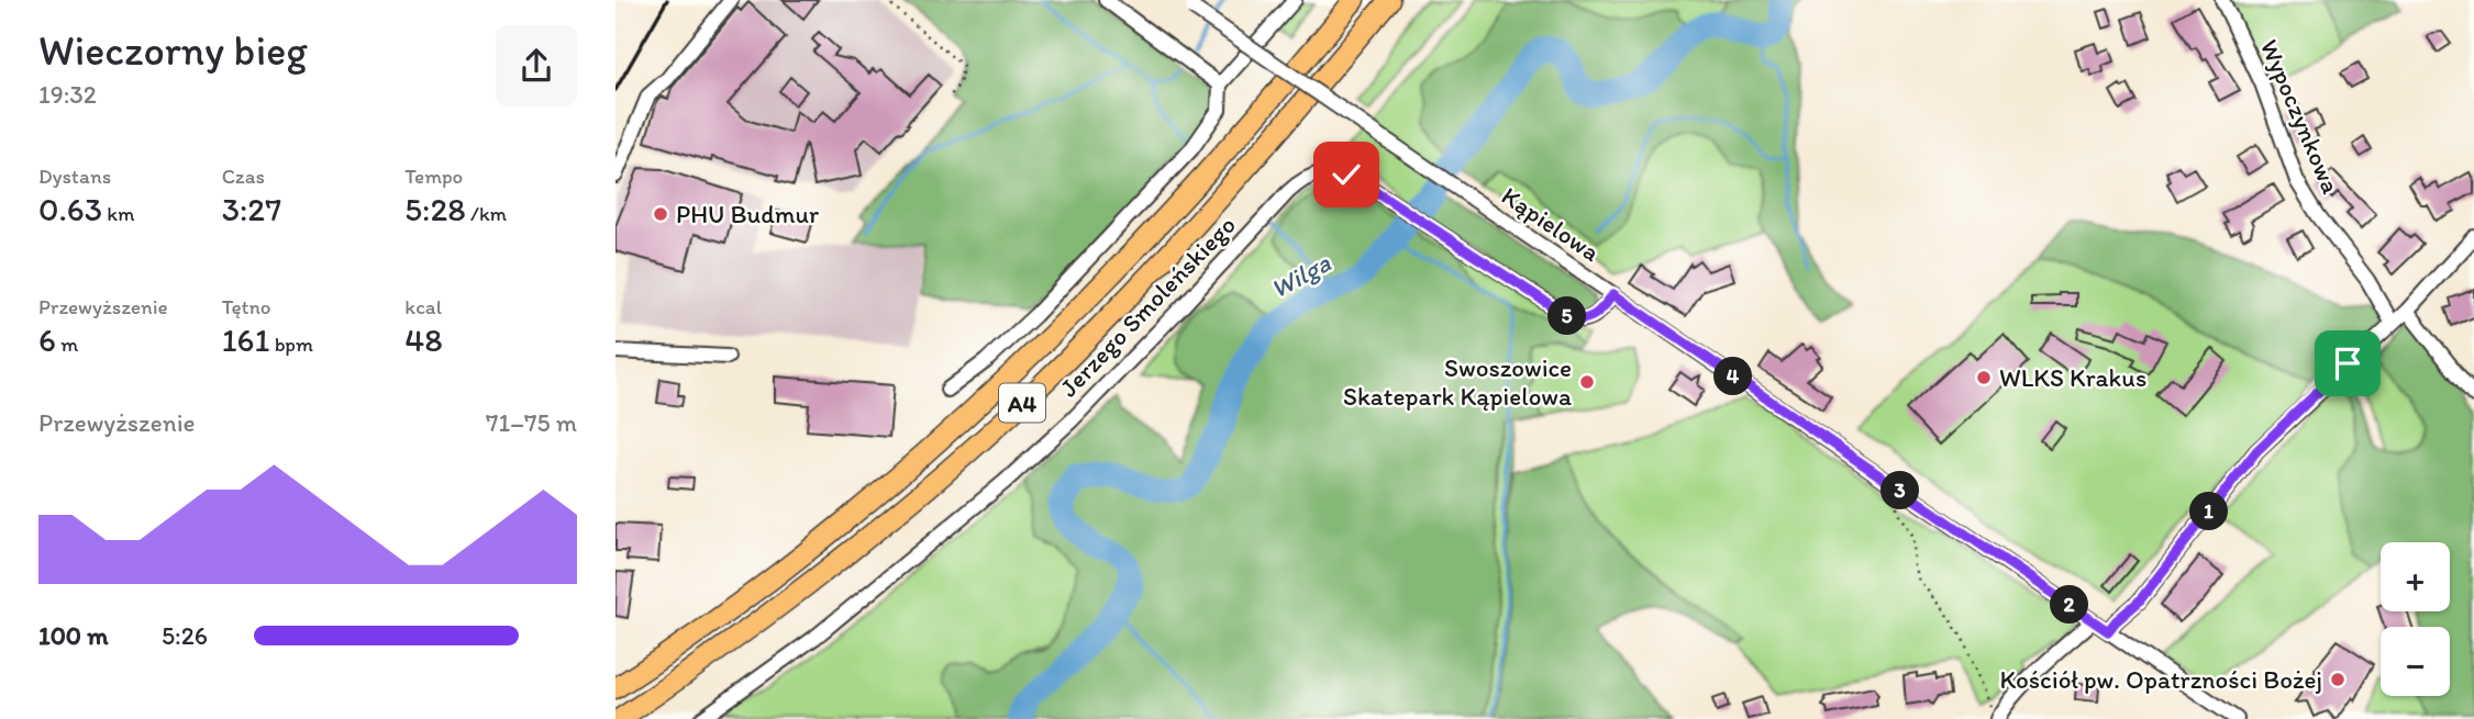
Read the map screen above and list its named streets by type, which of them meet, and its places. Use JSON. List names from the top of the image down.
{
  "streets": {
    "highway": ["A4"],
    "street": ["Wypoczynkowa", "Kąpielowa", "Jerzego Smoleńskiego"]
  },
  "crossings": [
    ["Kąpielowa", "Jerzego Smoleńskiego"]
  ],
  "water": ["Wilga"],
  "places": [
    "PHU Budmur",
    "WLKS Krakus",
    "Swoszowice Skatepark Kąpielowa",
    "Kościół pw. Opatrzności Bożej"
  ],
  "page": {
    "heading": ["Wieczorny bieg", "19:32"],
    "stats": [
      ["Dystans", "0.63 km"],
      ["Czas", "3:27"],
      ["Tempo", "5:28 /km"],
      ["Przewyższenie", "6 m"],
      ["Tętno", "161 bpm"],
      ["kcal", "48"]
    ],
    "pins": [
      "5",
      "4",
      "3",
      "1",
      "2"
    ],
    "chart": ["Przewyższenie", "71–75 m"],
    "map_buttons": ["+", "−"],
    "list": [
      {
        "name": "100 m",
        "note": "5:26"
      }
    ]
  }
}
